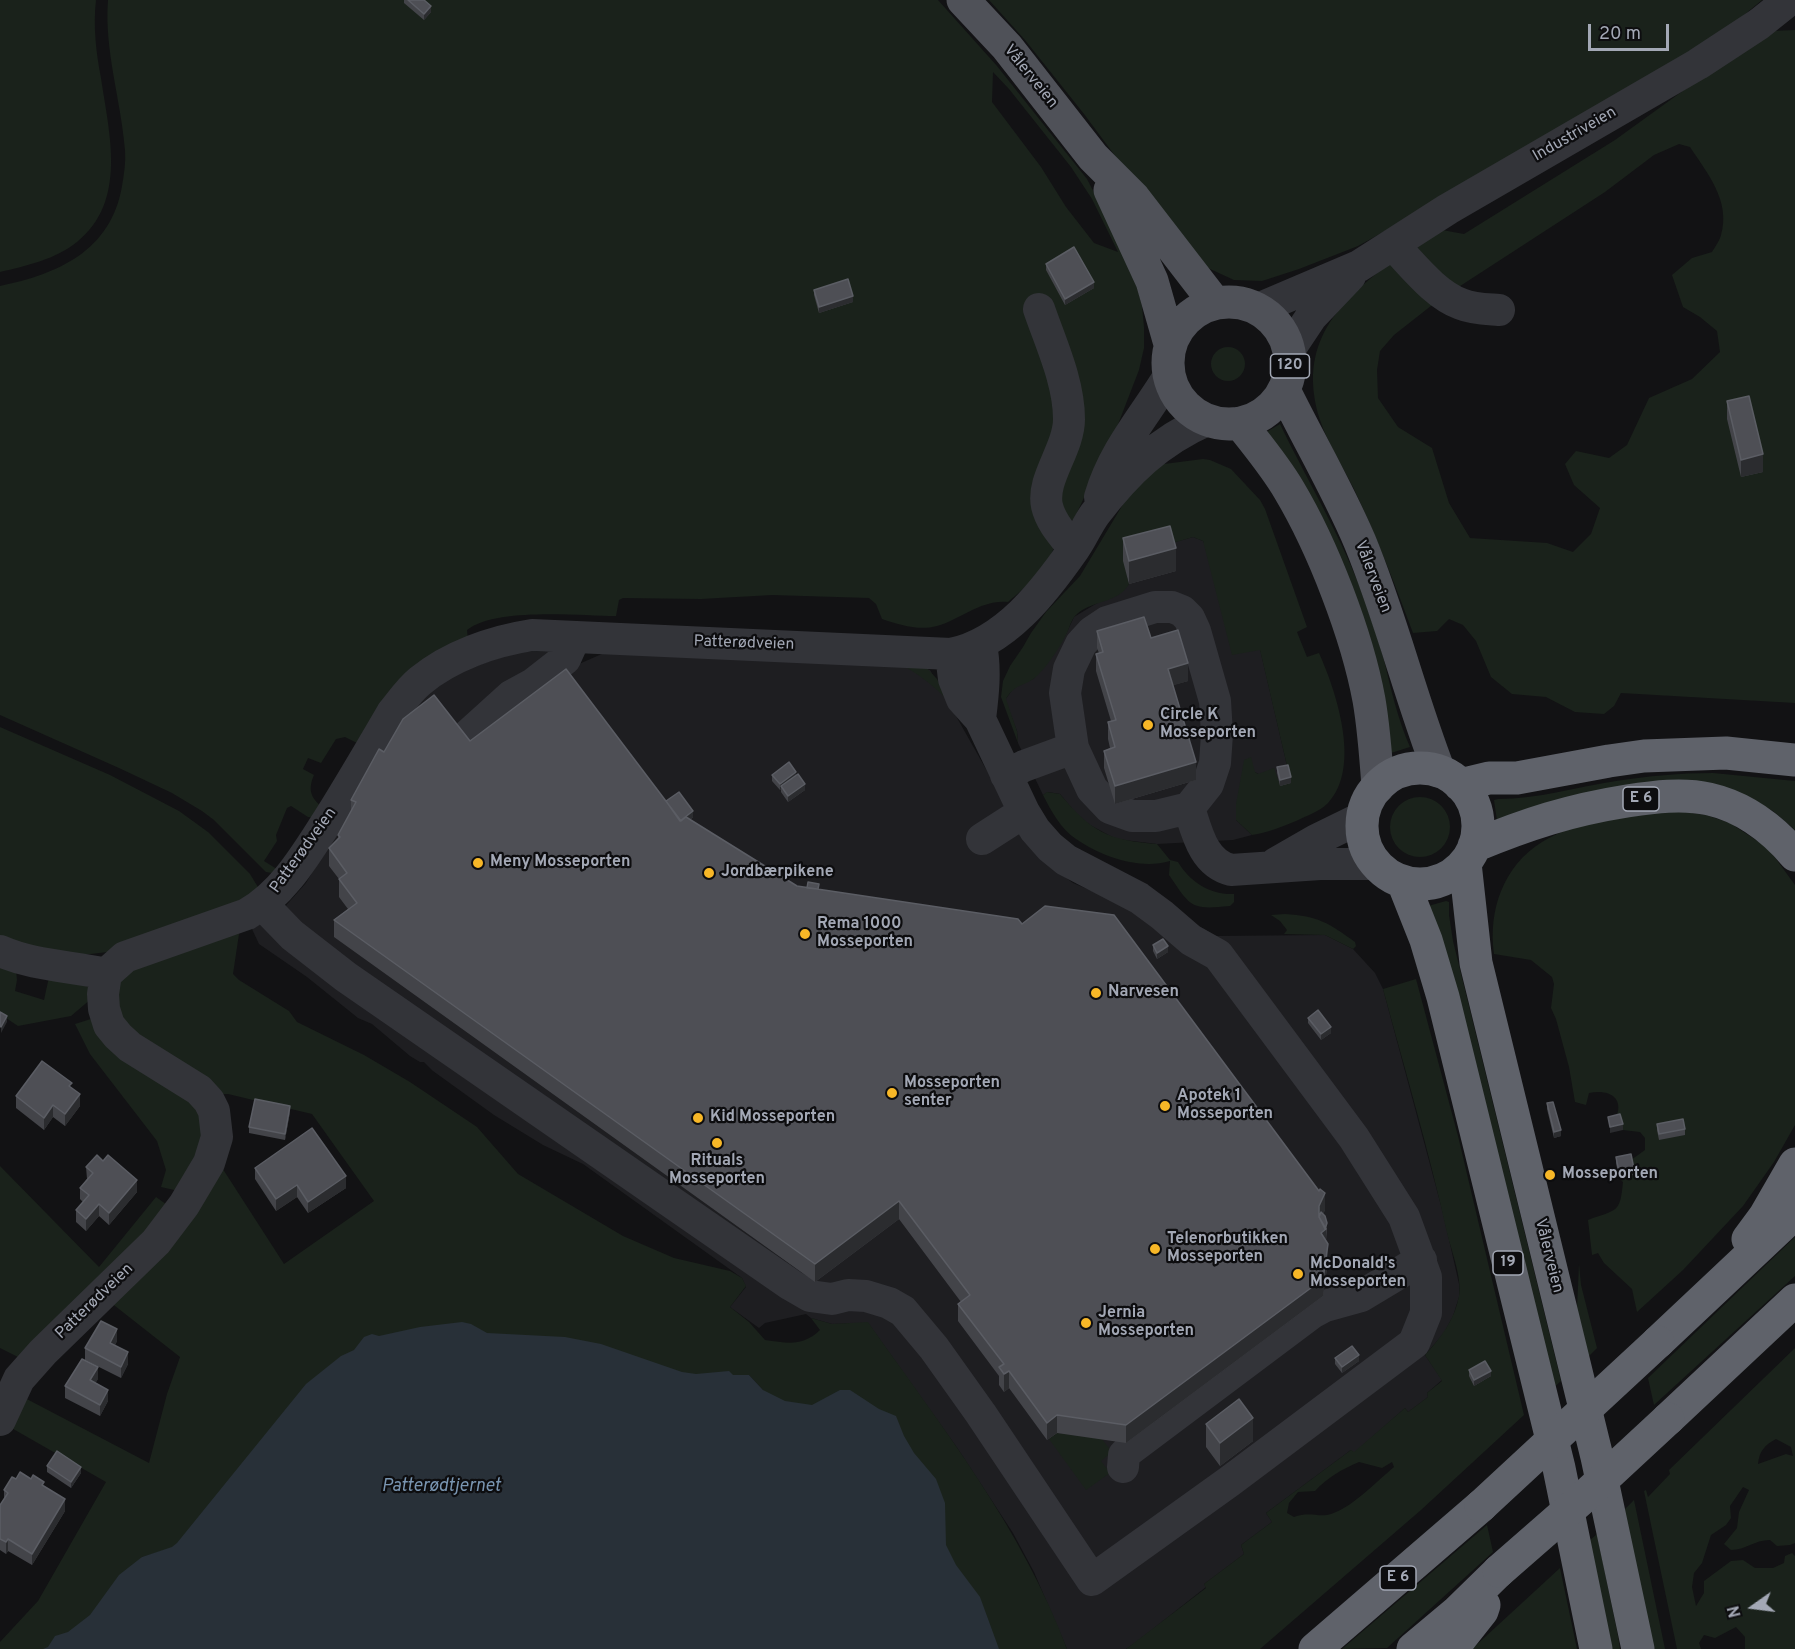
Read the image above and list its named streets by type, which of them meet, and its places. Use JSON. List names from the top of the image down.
{
  "streets": {
    "highway": ["Vålerveien", "E 6", "19"],
    "main road": ["120"],
    "street": ["Industriveien", "Patterødveien"]
  },
  "crossings": [
    ["Vålerveien", "Industriveien"],
    ["Vålerveien", "120"],
    ["Vålerveien", "Patterødveien"],
    ["Vålerveien", "E 6"],
    ["Vålerveien", "19"],
    ["Industriveien", "120"],
    ["Industriveien", "Patterødveien"],
    ["120", "Patterødveien"],
    ["E 6", "19"]
  ],
  "water": ["Patterødtjernet"],
  "places": [
    "Circle K Mosseporten",
    "Meny Mosseporten",
    "Jordbærpikene",
    "Rema 1000 Mosseporten",
    "Narvesen",
    "Mosseporten senter",
    "Apotek 1 Mosseporten",
    "Kid Mosseporten",
    "Rituals Mosseporten",
    "Mosseporten",
    "Telenorbutikken Mosseporten",
    "McDonald's Mosseporten",
    "Jernia Mosseporten"
  ],
  "scale_bar": "20 m",
  "north": "left"
}
